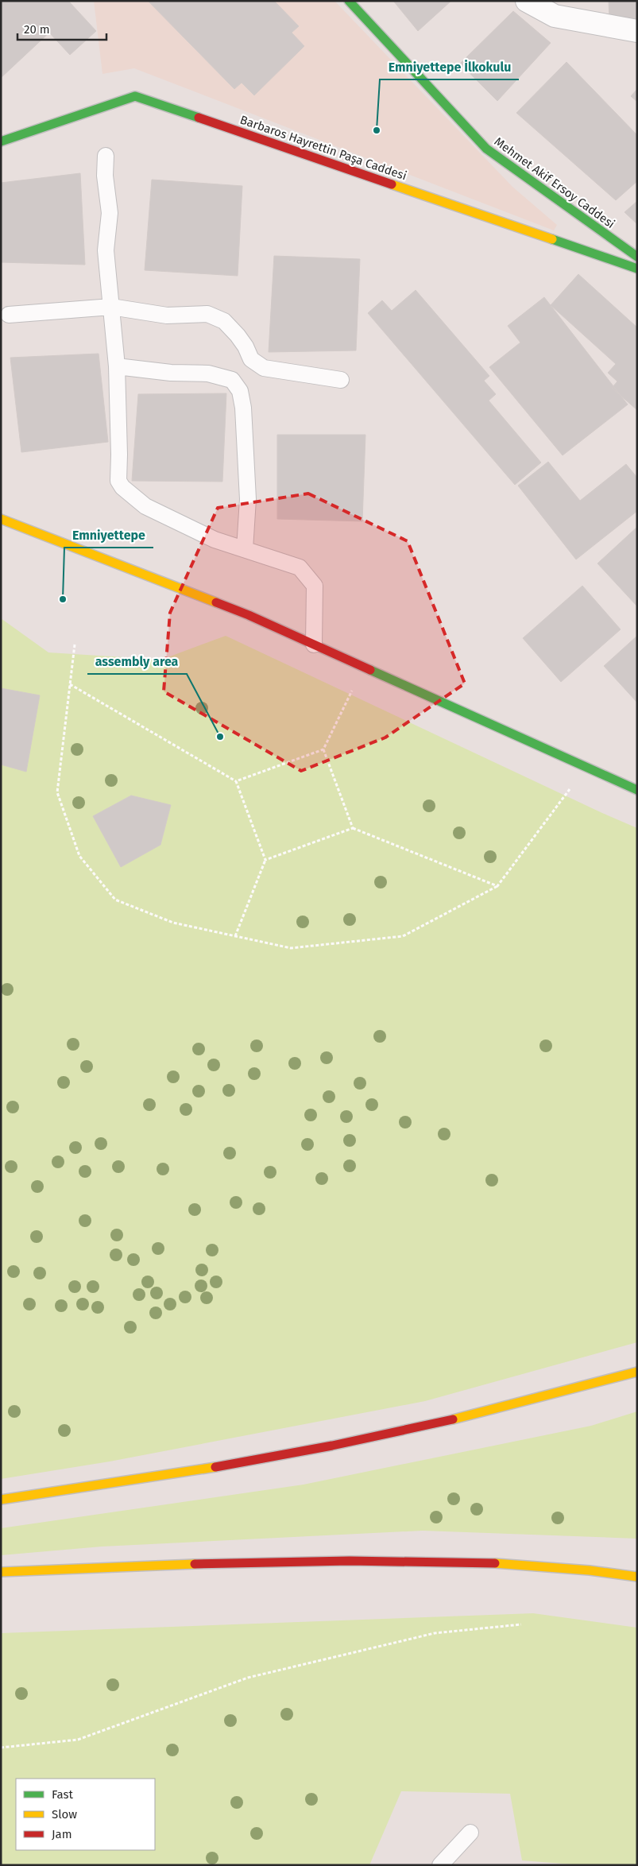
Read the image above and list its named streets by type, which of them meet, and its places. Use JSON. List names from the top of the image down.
{
  "streets": {
    "main road": ["Barbaros Hayrettin Paşa Caddesi", "Mehmet Akif Ersoy Caddesi"]
  },
  "places": ["Emniyettepe İlkokulu", "Emniyettepe", "assembly area"],
  "legend": ["Fast", "Slow", "Jam"],
  "scale_bar": "20 m"
}
